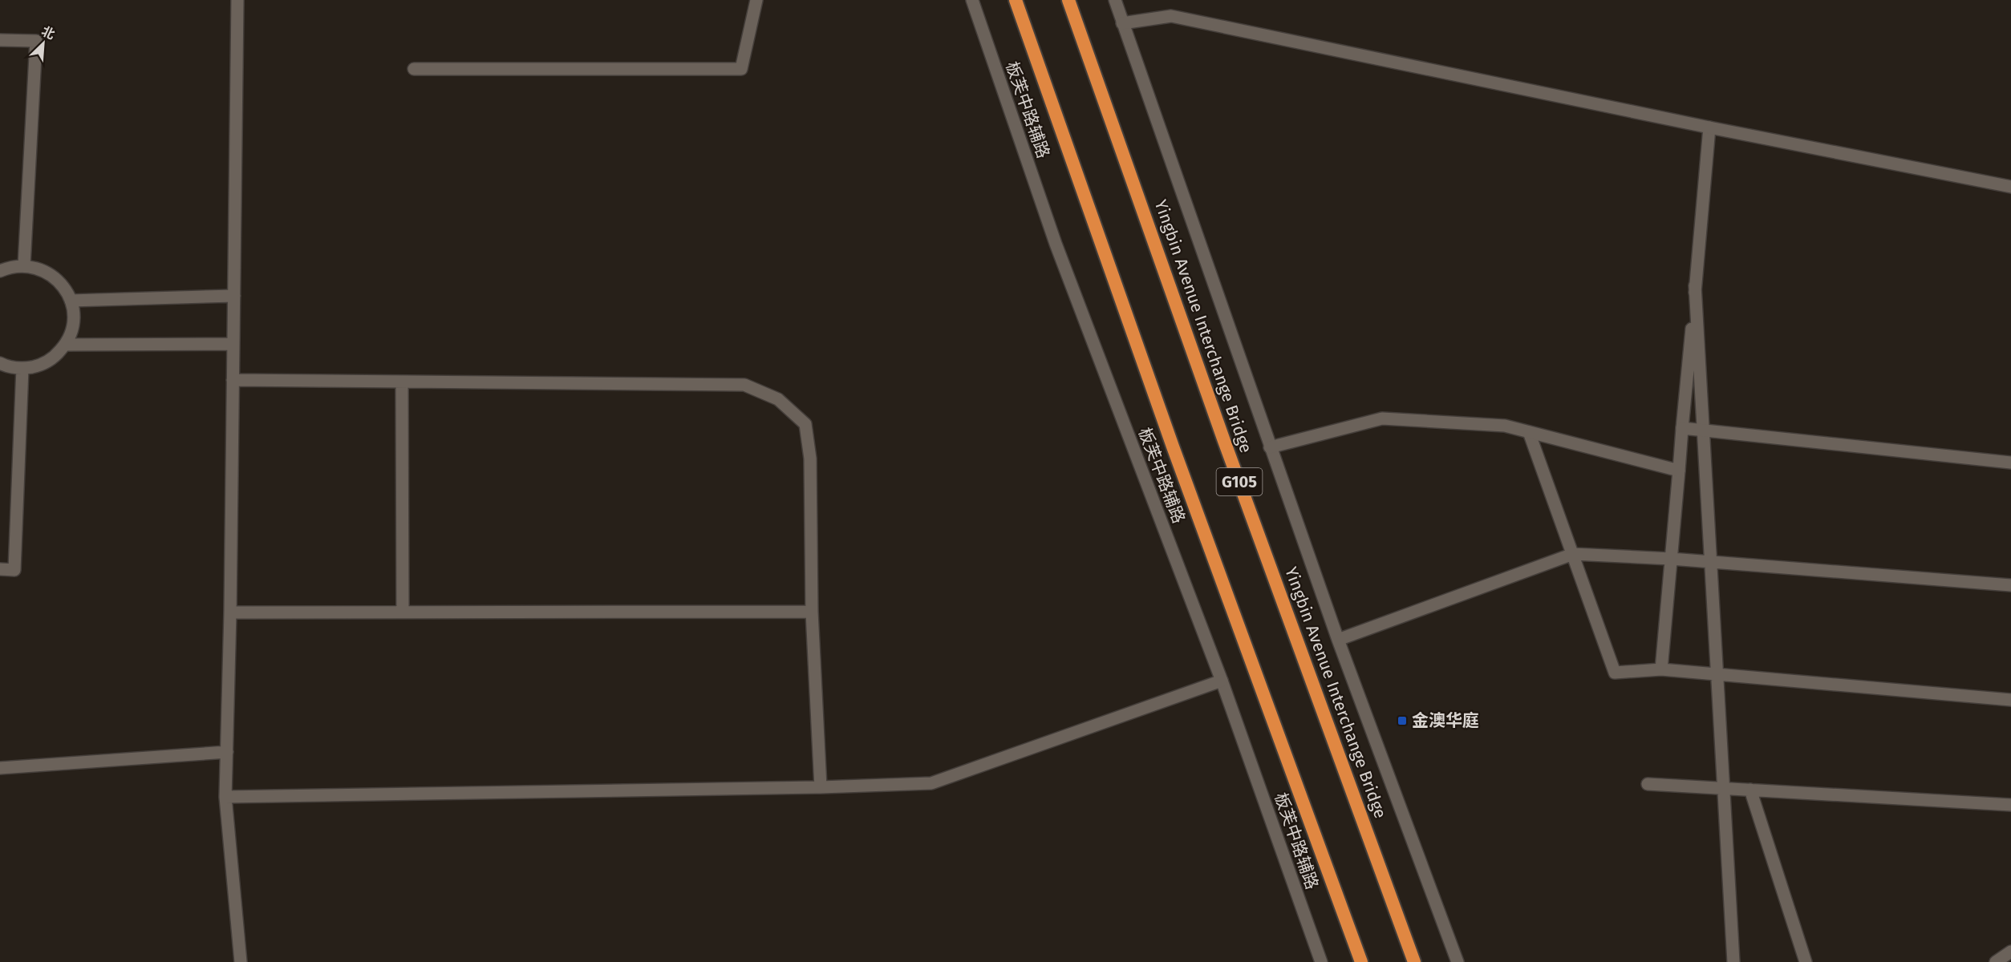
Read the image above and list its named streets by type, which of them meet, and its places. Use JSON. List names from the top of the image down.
{
  "streets": {
    "highway": ["Yingbin Avenue Interchange Bridge", "G105"],
    "street": ["板芙中路辅路"]
  },
  "places": {
    "transit": ["金澳华庭"]
  },
  "north": "top right"
}
